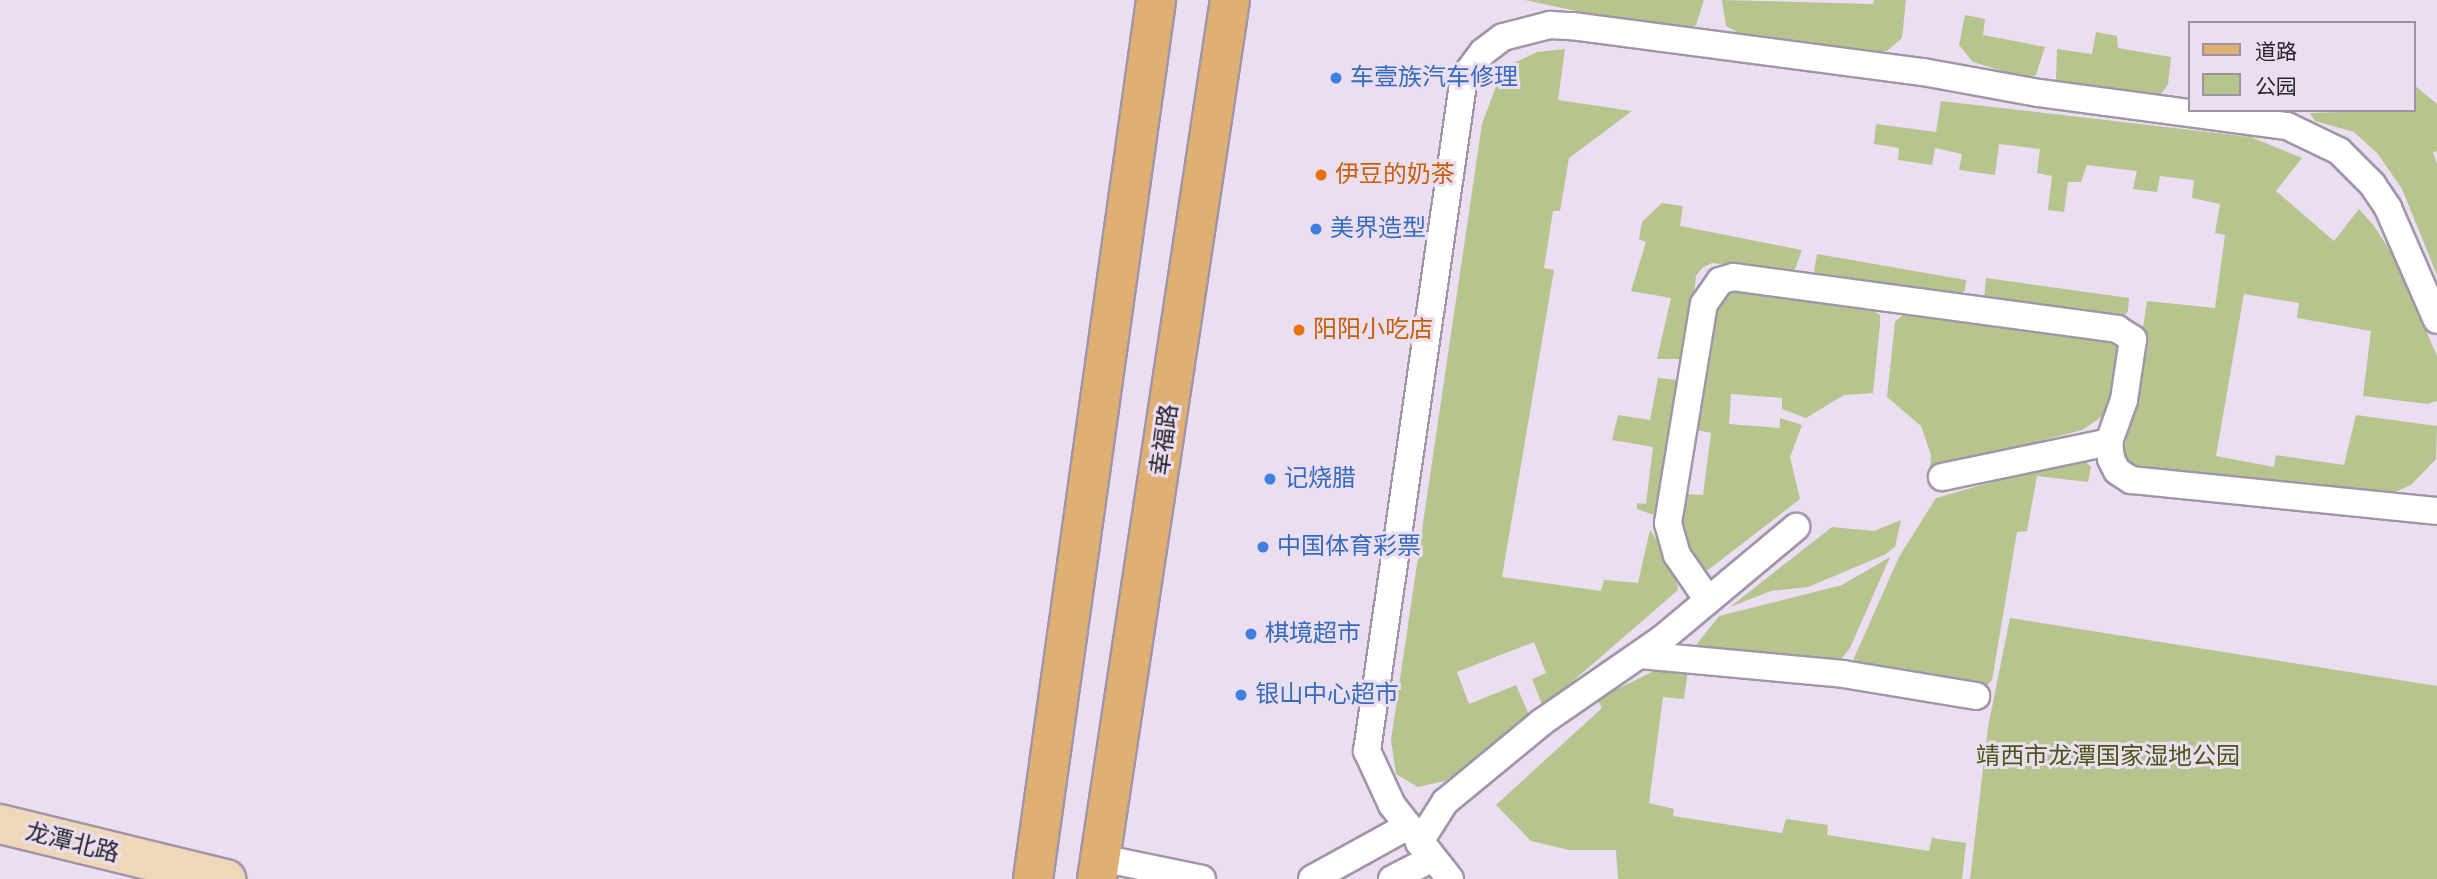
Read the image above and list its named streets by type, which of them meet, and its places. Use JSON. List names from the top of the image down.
{
  "streets": {
    "main road": ["幸福路", "龙潭北路"]
  },
  "parks": ["靖西市龙潭国家湿地公园"],
  "places": [
    "车壹族汽车修理",
    "伊豆的奶茶",
    "美界造型",
    "阳阳小吃店",
    "记烧腊",
    "中国体育彩票",
    "棋境超市",
    "银山中心超市"
  ],
  "legend": ["道路", "公园"]
}
